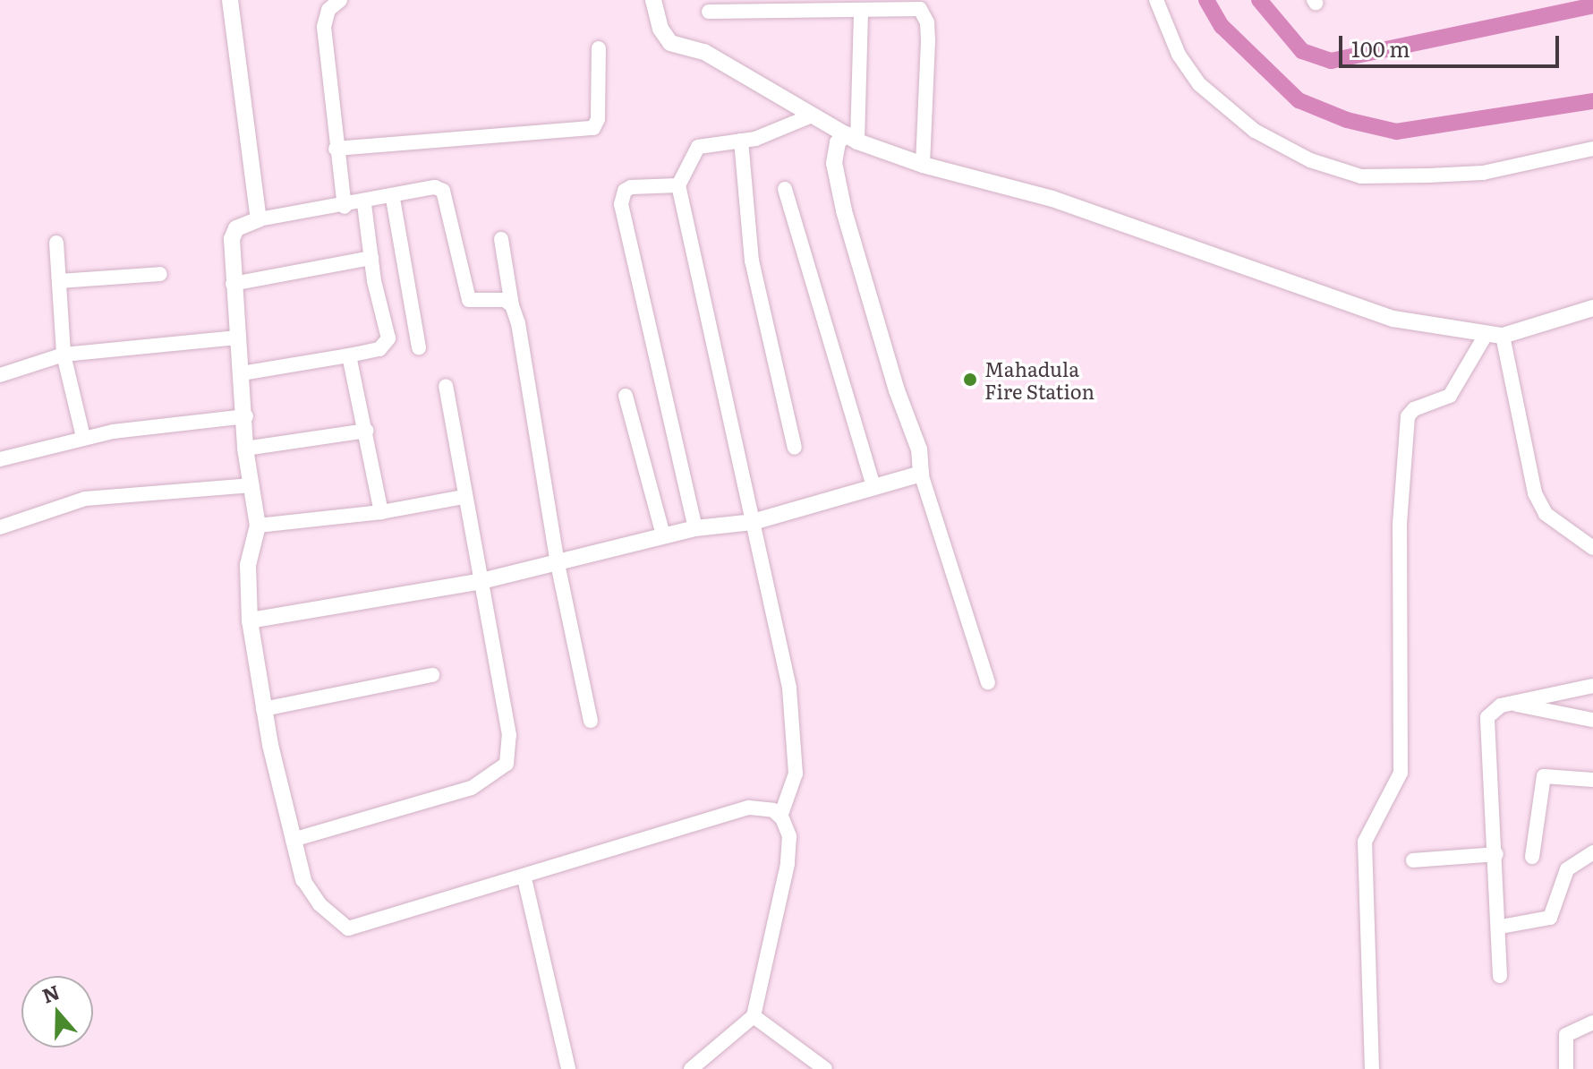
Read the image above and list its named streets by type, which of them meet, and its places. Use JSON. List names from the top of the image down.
{
  "places": ["Mahadula Fire Station"],
  "scale_bar": "100 m",
  "north": "top"
}
